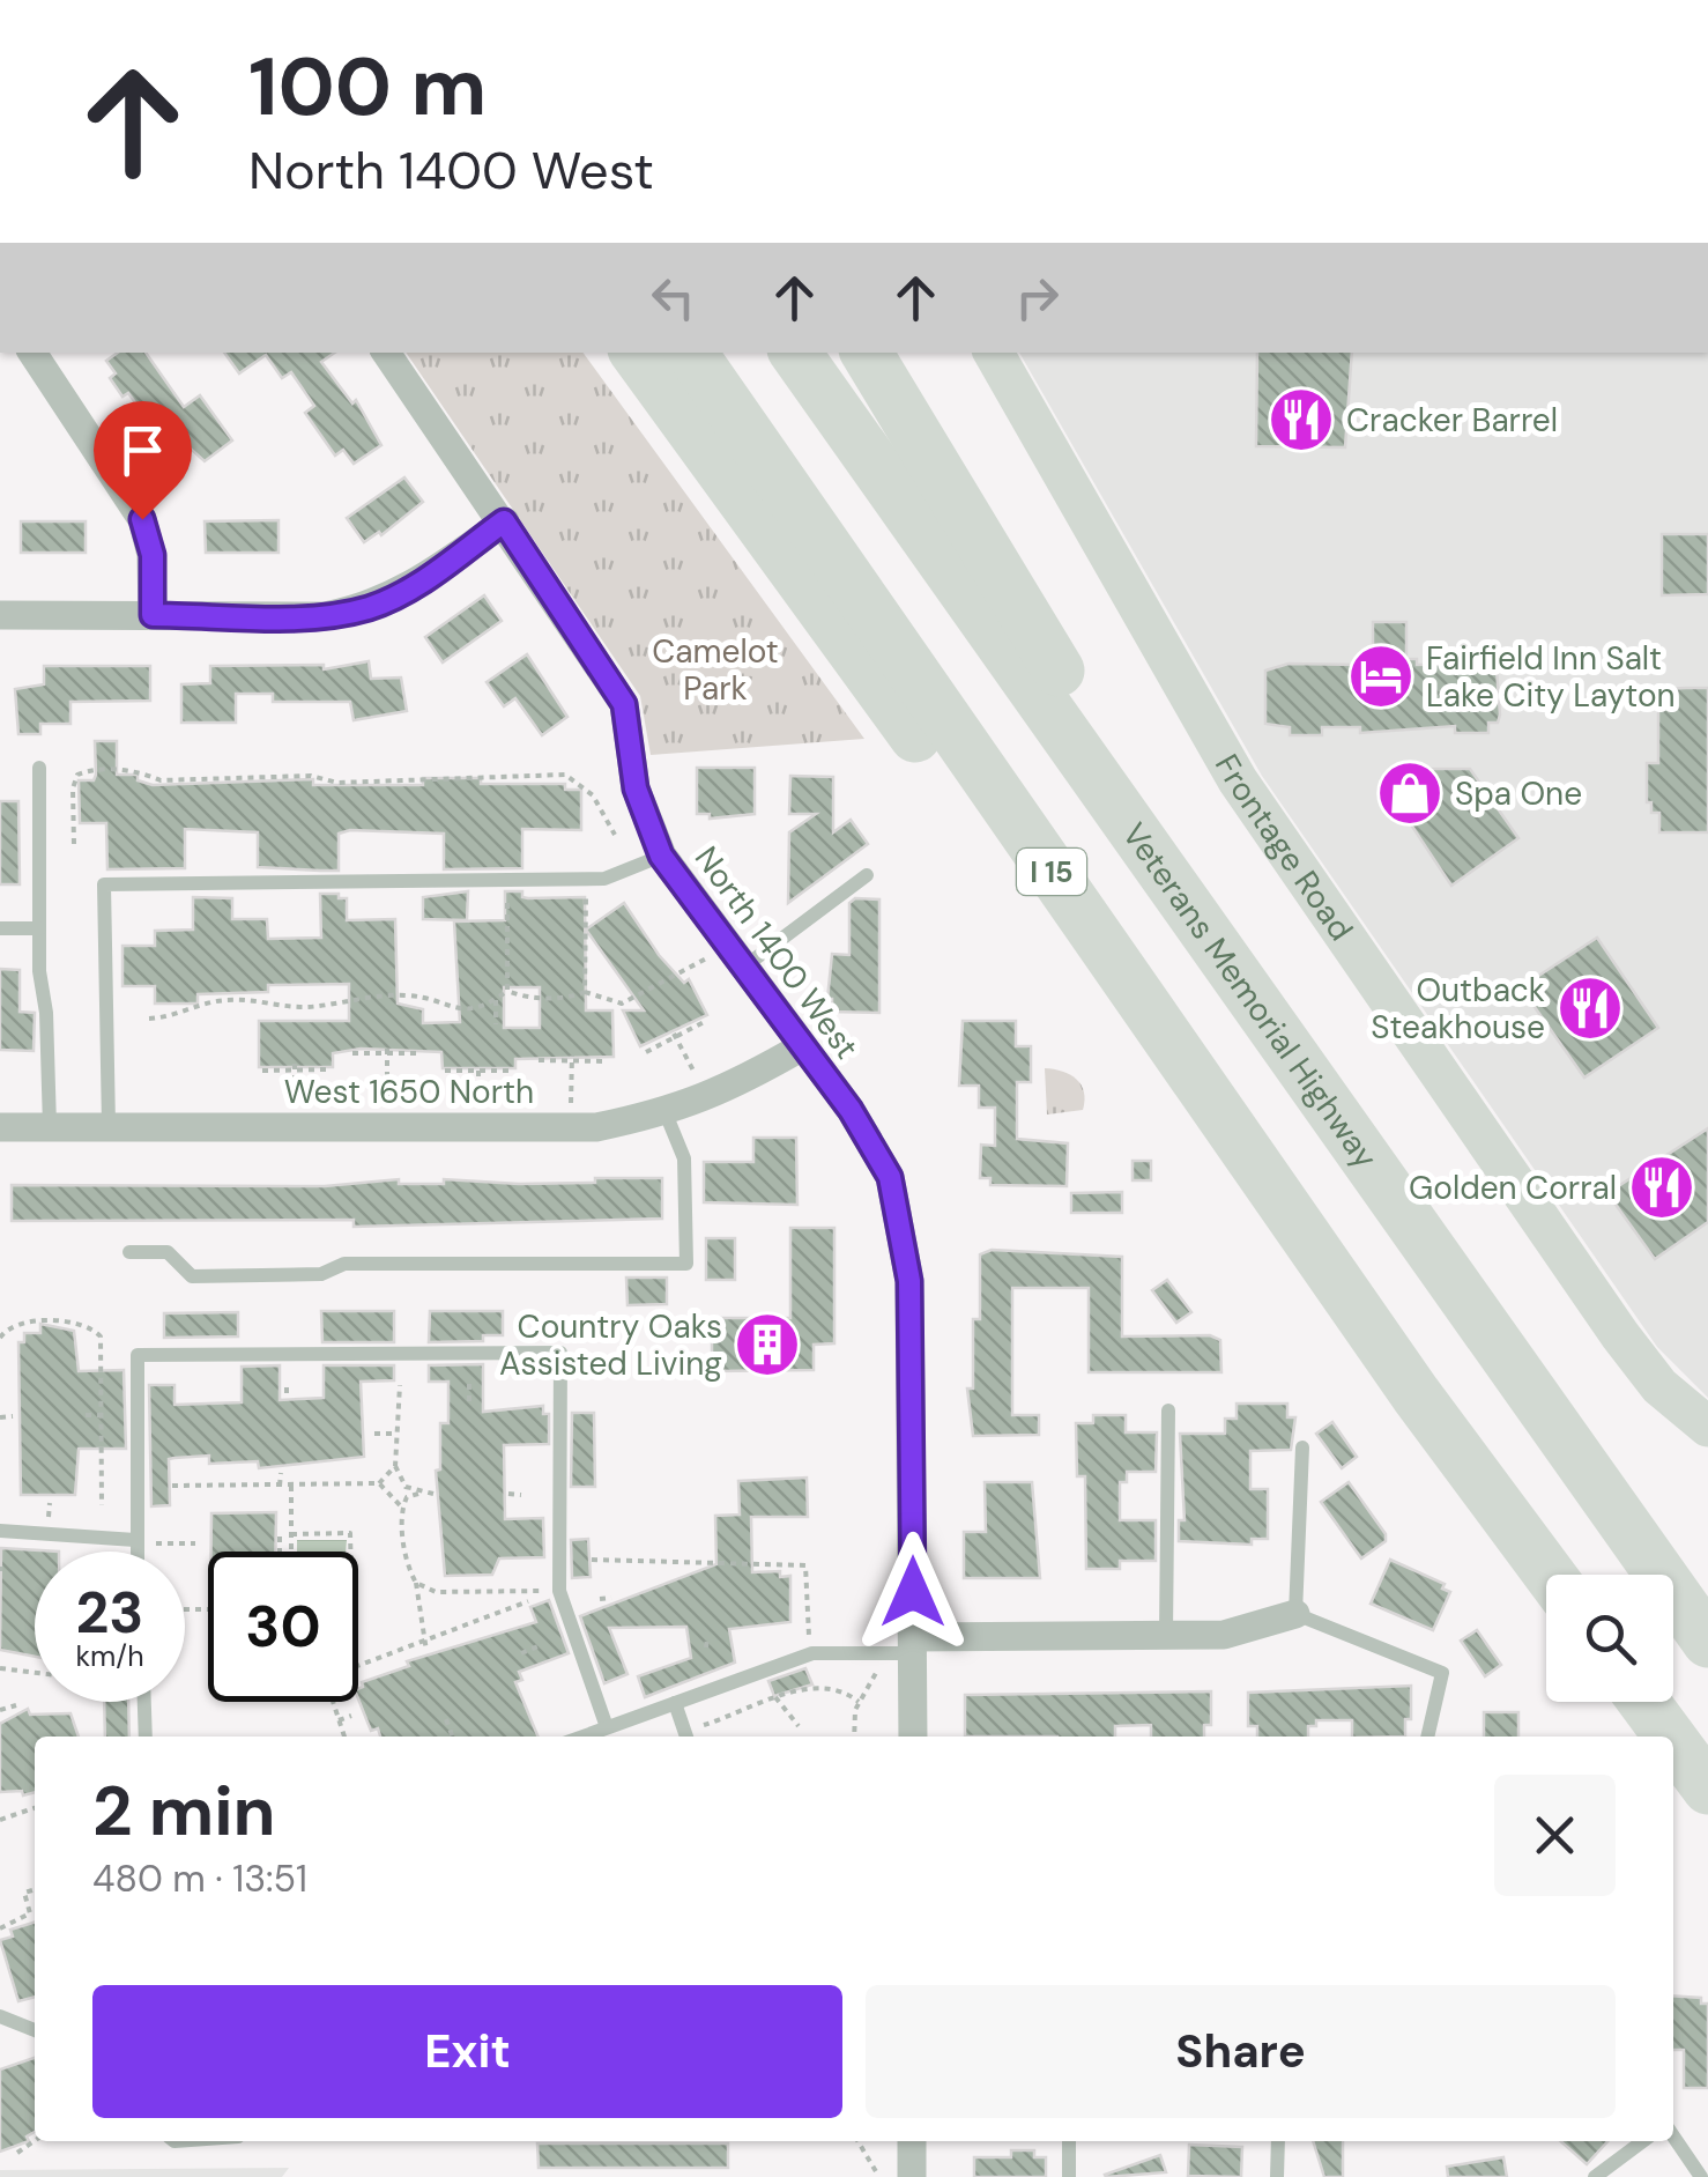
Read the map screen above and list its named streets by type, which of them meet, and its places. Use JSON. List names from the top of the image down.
{
  "streets": {
    "highway": ["I 15", "Veterans Memorial Highway"],
    "street": ["Frontage Road", "North 1400 West", "West 1650 North"]
  },
  "crossings": [
    ["North 1400 West", "West 1650 North"]
  ],
  "parks": ["Camelot Park"],
  "places": {
    "restaurant": ["Cracker Barrel", "Outback Steakhouse", "Golden Corral"],
    "hotel": ["Fairfield Inn Salt Lake City Layton"],
    "shop": ["Spa One"],
    "building": ["Country Oaks Assisted Living"]
  },
  "page": {
    "turn": ["100 m", "North 1400 West"],
    "speed": "23 km/h",
    "limit": "30",
    "heading": ["2 min", "480 m · 13:51"],
    "buttons": ["Exit", "Share"]
  }
}
